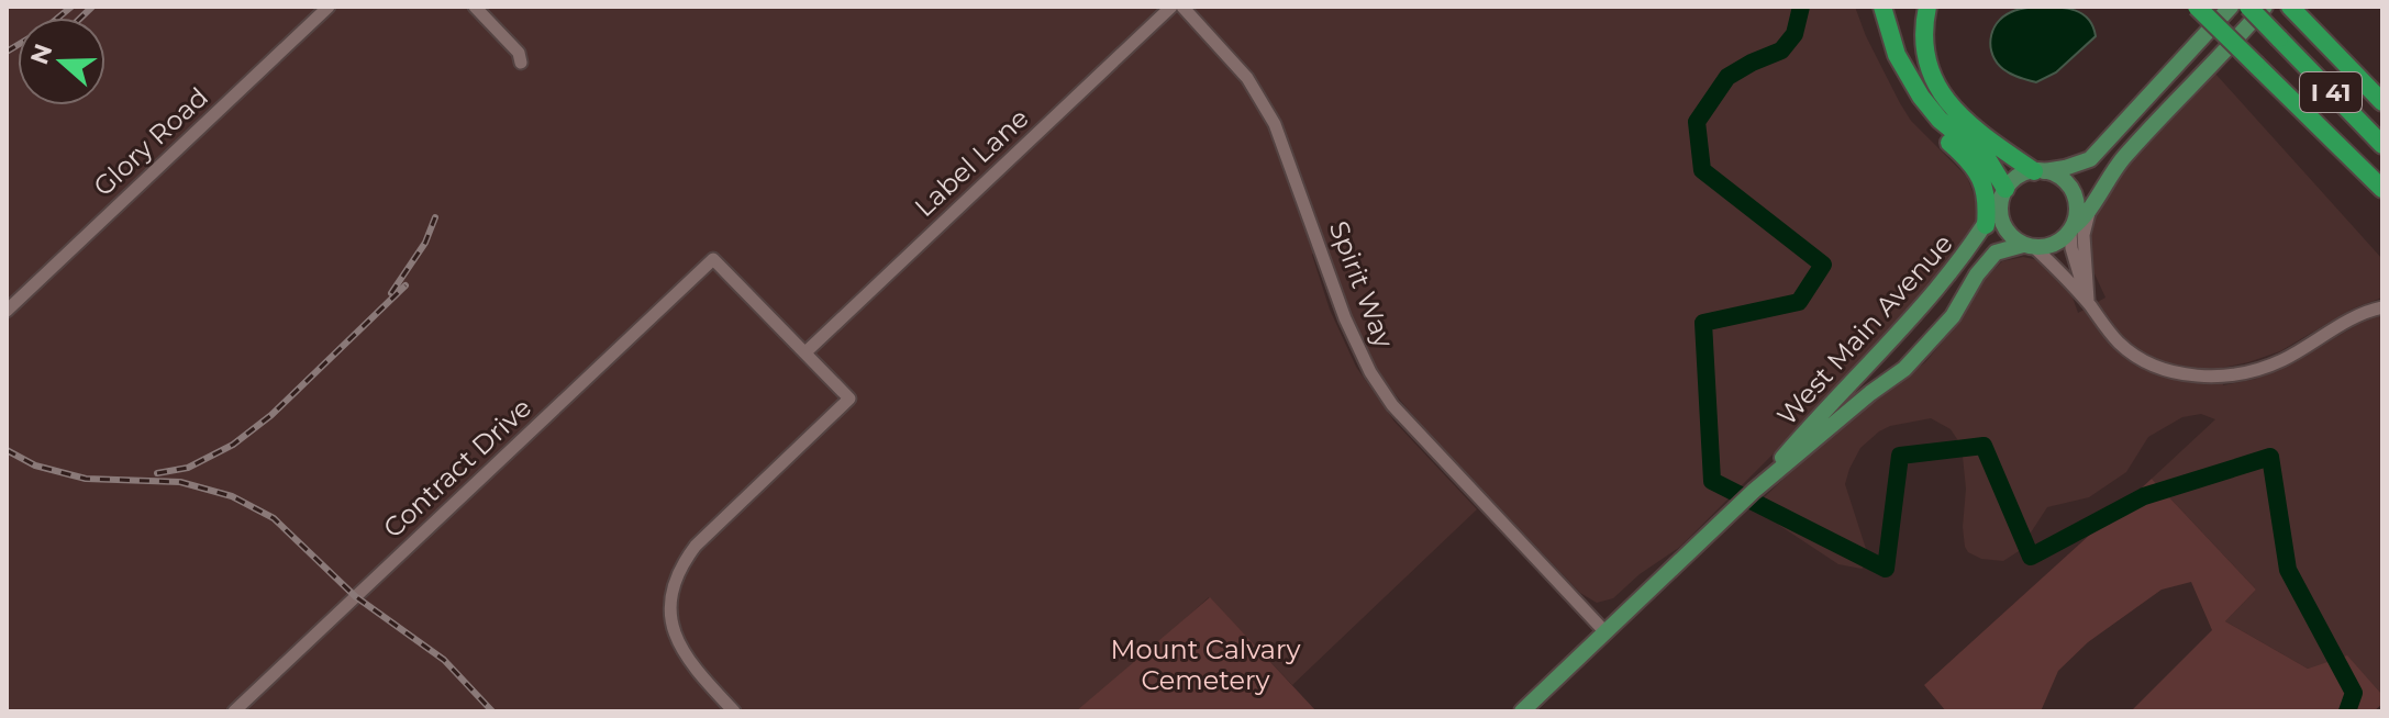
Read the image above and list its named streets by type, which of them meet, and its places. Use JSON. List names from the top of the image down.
{
  "streets": {
    "highway": ["I 41"],
    "main road": ["West Main Avenue"],
    "street": [
      "Glory Road",
      "Label Lane",
      "Spirit Way",
      "Contract Drive"
    ]
  },
  "crossings": [
    ["Label Lane", "Contract Drive"],
    ["Spirit Way", "West Main Avenue"]
  ],
  "parks": ["Mount Calvary Cemetery"],
  "north": "left"
}
